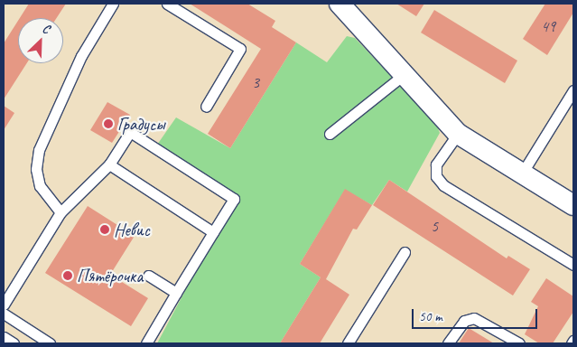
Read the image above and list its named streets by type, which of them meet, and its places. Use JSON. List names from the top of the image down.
{
  "places": ["Градусы", "Невис", "Пятёрочка"],
  "house_numbers": ["49", "3", "5"],
  "scale_bar": "50 m",
  "north": "top right"
}
